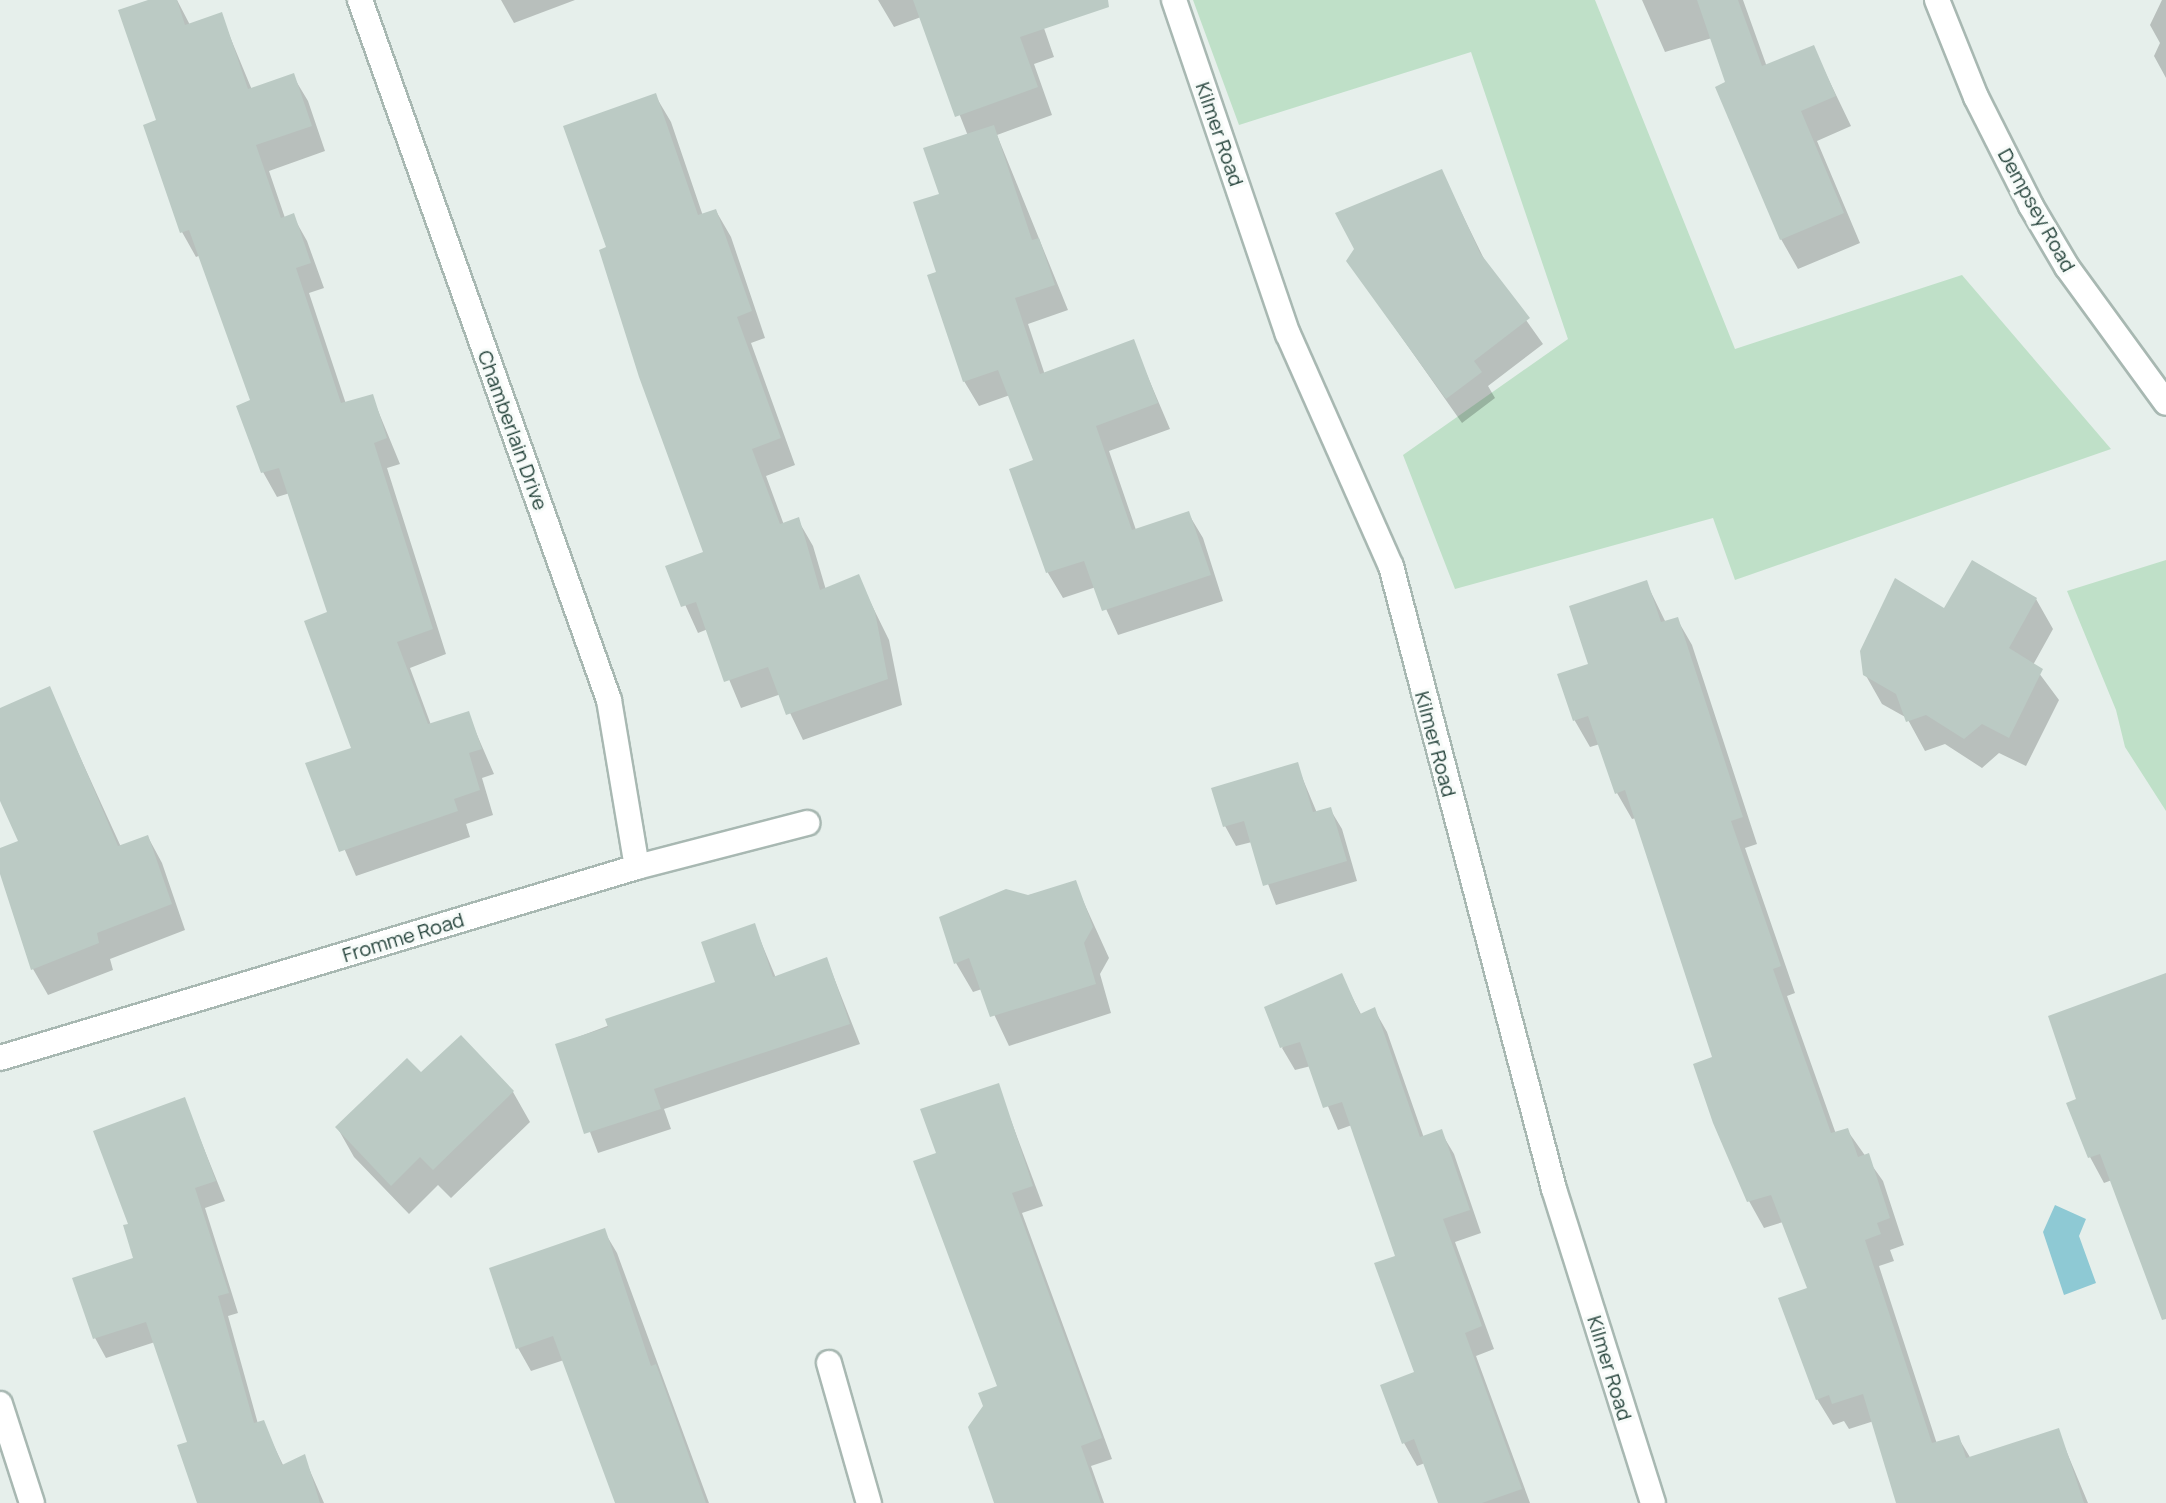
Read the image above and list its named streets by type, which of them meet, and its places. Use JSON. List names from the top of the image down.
{
  "streets": {
    "street": [
      "Kilmer Road",
      "Dempsey Road",
      "Chamberlain Drive",
      "Fromme Road"
    ]
  },
  "crossings": [
    ["Chamberlain Drive", "Fromme Road"]
  ]
}
